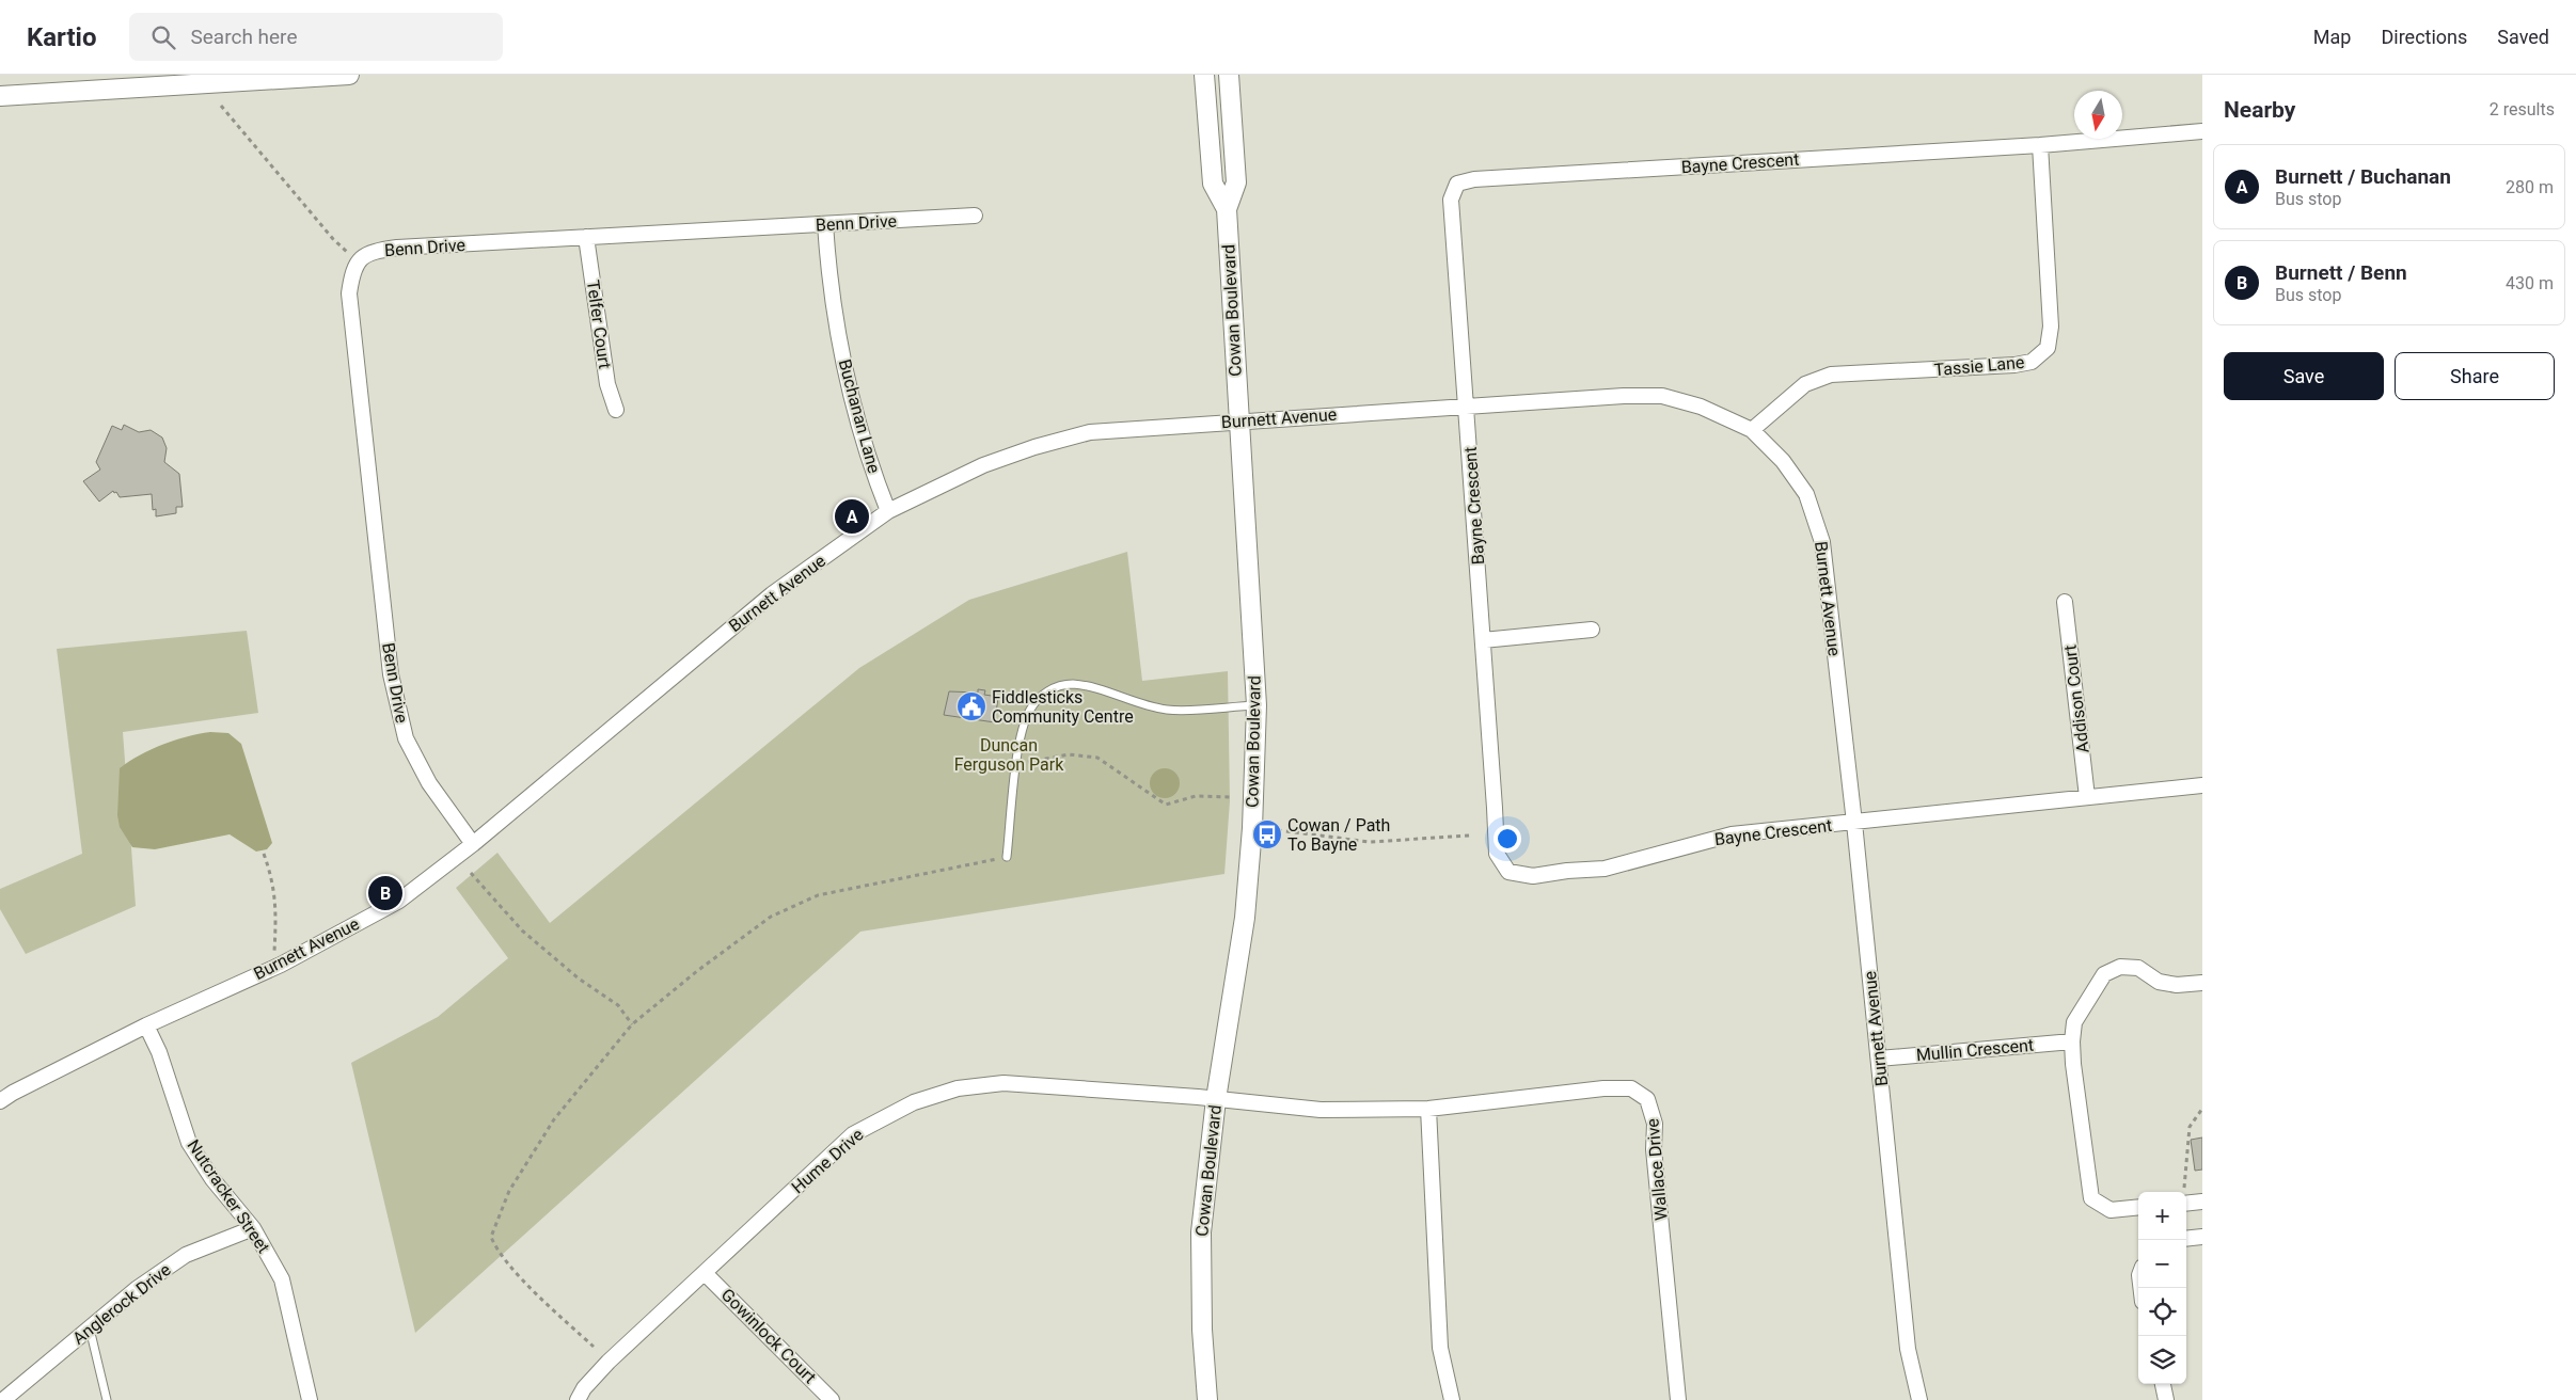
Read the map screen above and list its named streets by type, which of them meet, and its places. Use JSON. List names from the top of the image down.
{
  "streets": {
    "street": [
      "Bayne Crescent",
      "Benn Drive",
      "Cowan Boulevard",
      "Telfer Court",
      "Tassie Lane",
      "Buchanan Lane",
      "Burnett Avenue",
      "Addison Court",
      "Mullin Crescent",
      "Hume Drive",
      "Wallace Drive",
      "Nutcracker Street",
      "Anglerock Drive",
      "Gowinlock Court"
    ]
  },
  "crossings": [
    ["Bayne Crescent", "Tassie Lane"],
    ["Bayne Crescent", "Burnett Avenue"],
    ["Bayne Crescent", "Addison Court"],
    ["Benn Drive", "Telfer Court"],
    ["Benn Drive", "Buchanan Lane"],
    ["Benn Drive", "Burnett Avenue"],
    ["Cowan Boulevard", "Burnett Avenue"],
    ["Cowan Boulevard", "Hume Drive"],
    ["Cowan Boulevard", "Wallace Drive"],
    ["Tassie Lane", "Burnett Avenue"],
    ["Buchanan Lane", "Burnett Avenue"],
    ["Burnett Avenue", "Mullin Crescent"],
    ["Burnett Avenue", "Nutcracker Street"],
    ["Hume Drive", "Wallace Drive"],
    ["Hume Drive", "Gowinlock Court"],
    ["Nutcracker Street", "Anglerock Drive"]
  ],
  "parks": ["Duncan Ferguson Park"],
  "places": {
    "public building": ["Fiddlesticks Community Centre"],
    "bus stop": ["Cowan / Path To Bayne"]
  },
  "north": "bottom",
  "page": {
    "header": "Kartio",
    "search": "Search here",
    "nav": ["Map", "Directions", "Saved"],
    "heading": ["Nearby", "2 results"],
    "list": [
      {
        "mark": "A",
        "name": "Burnett / Buchanan",
        "note": "Bus stop",
        "value": "280 m"
      },
      {
        "mark": "B",
        "name": "Burnett / Benn",
        "note": "Bus stop",
        "value": "430 m"
      }
    ],
    "buttons": ["Save", "Share"],
    "pins": ["A", "B"],
    "map_buttons": ["+", "−"]
  }
}
